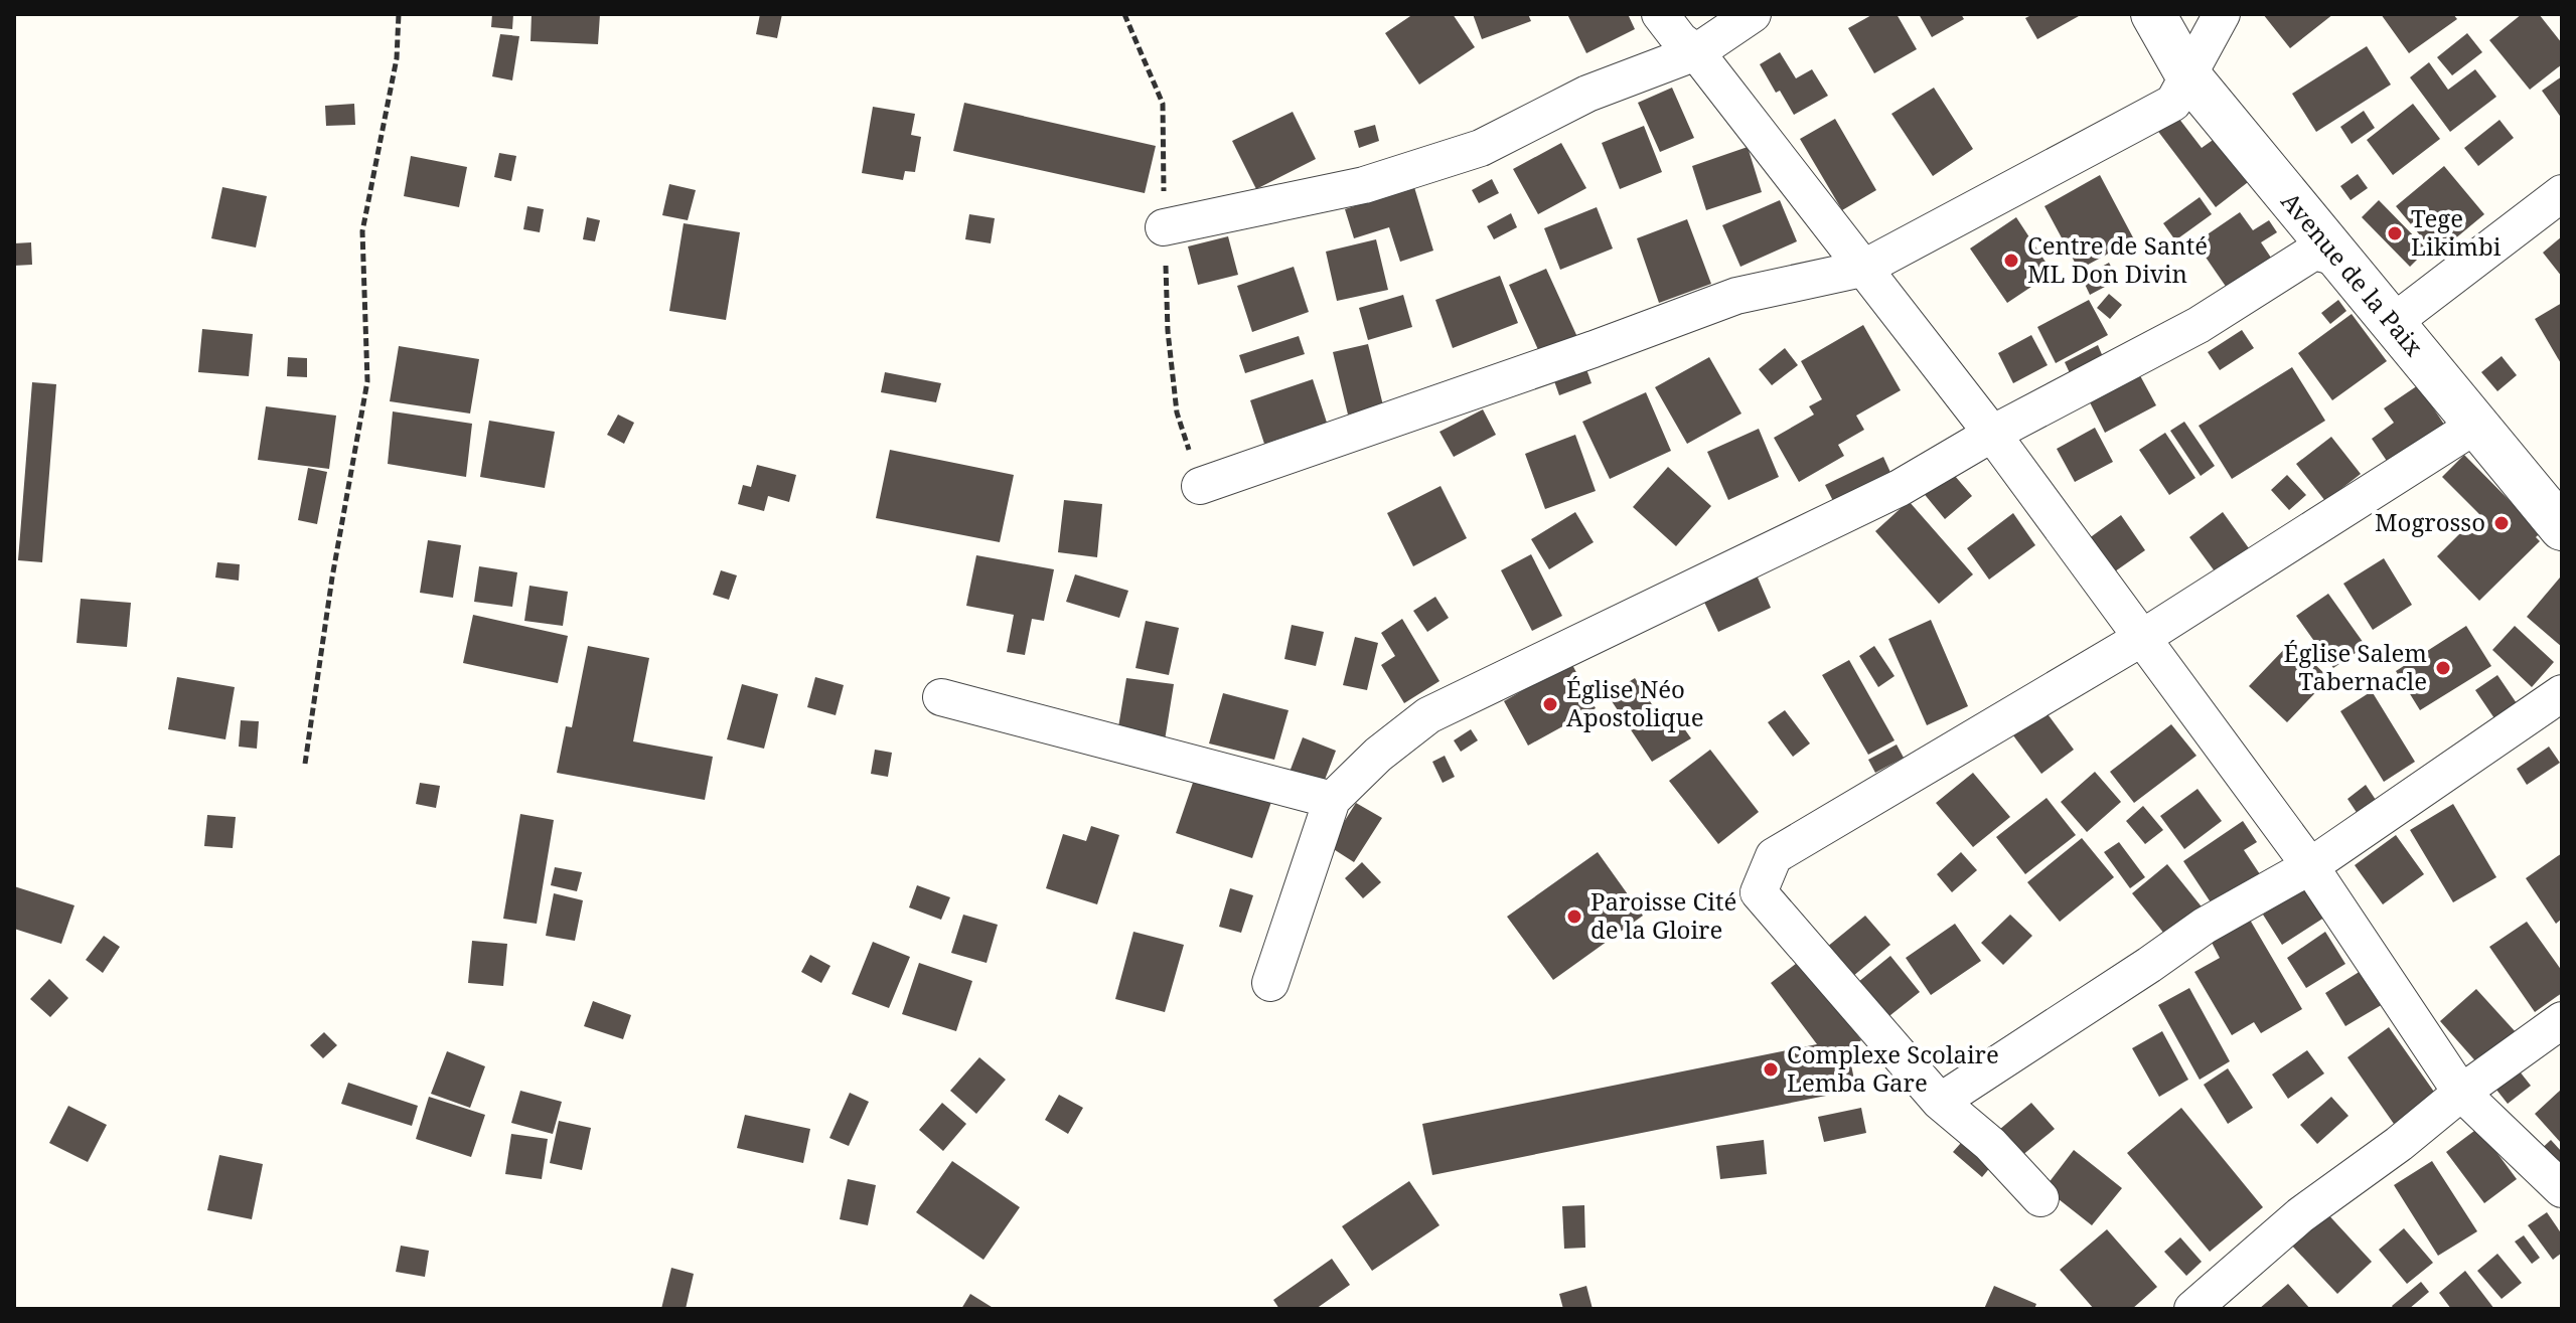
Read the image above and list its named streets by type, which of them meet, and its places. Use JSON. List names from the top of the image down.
{
  "streets": {
    "street": ["Avenue de la Paix"]
  },
  "places": [
    "Tege Likimbi",
    "Centre de Santé ML Don Divin",
    "Mogrosso",
    "Église Salem Tabernacle",
    "Église Néo Apostolique",
    "Paroisse Cité de la Gloire",
    "Complexe Scolaire Lemba Gare"
  ]
}
